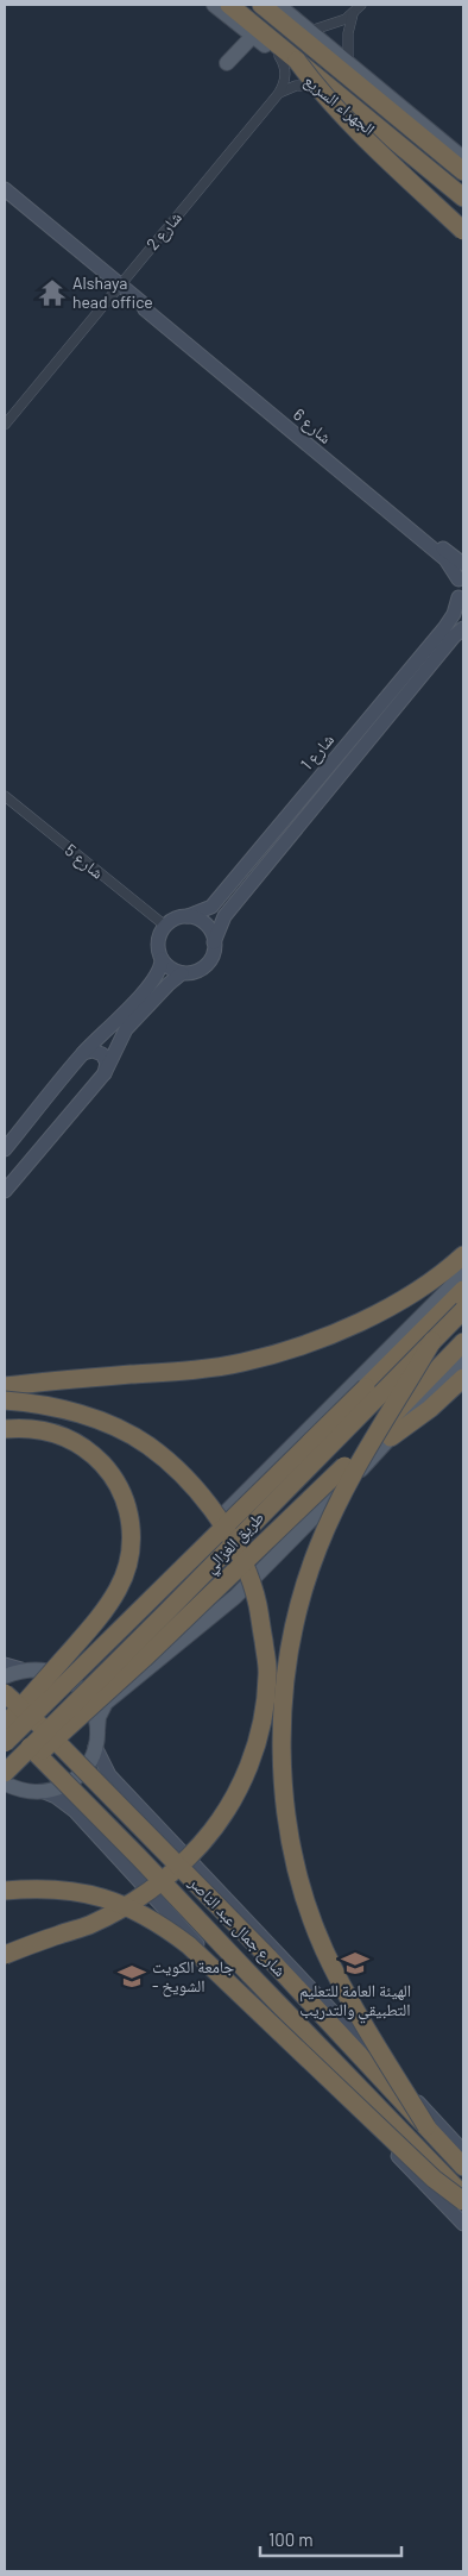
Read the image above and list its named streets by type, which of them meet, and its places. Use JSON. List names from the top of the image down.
{
  "streets": {
    "highway": ["الجهراء السريع", "طريق الغزالي", "شارع جمال عبد الناصر"],
    "street": [
      "شارع 2",
      "شارع 6",
      "شارع 1",
      "شارع 5"
    ]
  },
  "crossings": [
    ["شارع 2", "شارع 6"],
    ["شارع 1", "شارع 5"]
  ],
  "places": {
    "temple": ["Alshaya head office"],
    "school or university": ["الهيئة العامة للتعليم التطبيقي والتدريب", "جامعة الكويت - الشويخ"]
  },
  "scale_bar": "100 m"
}
